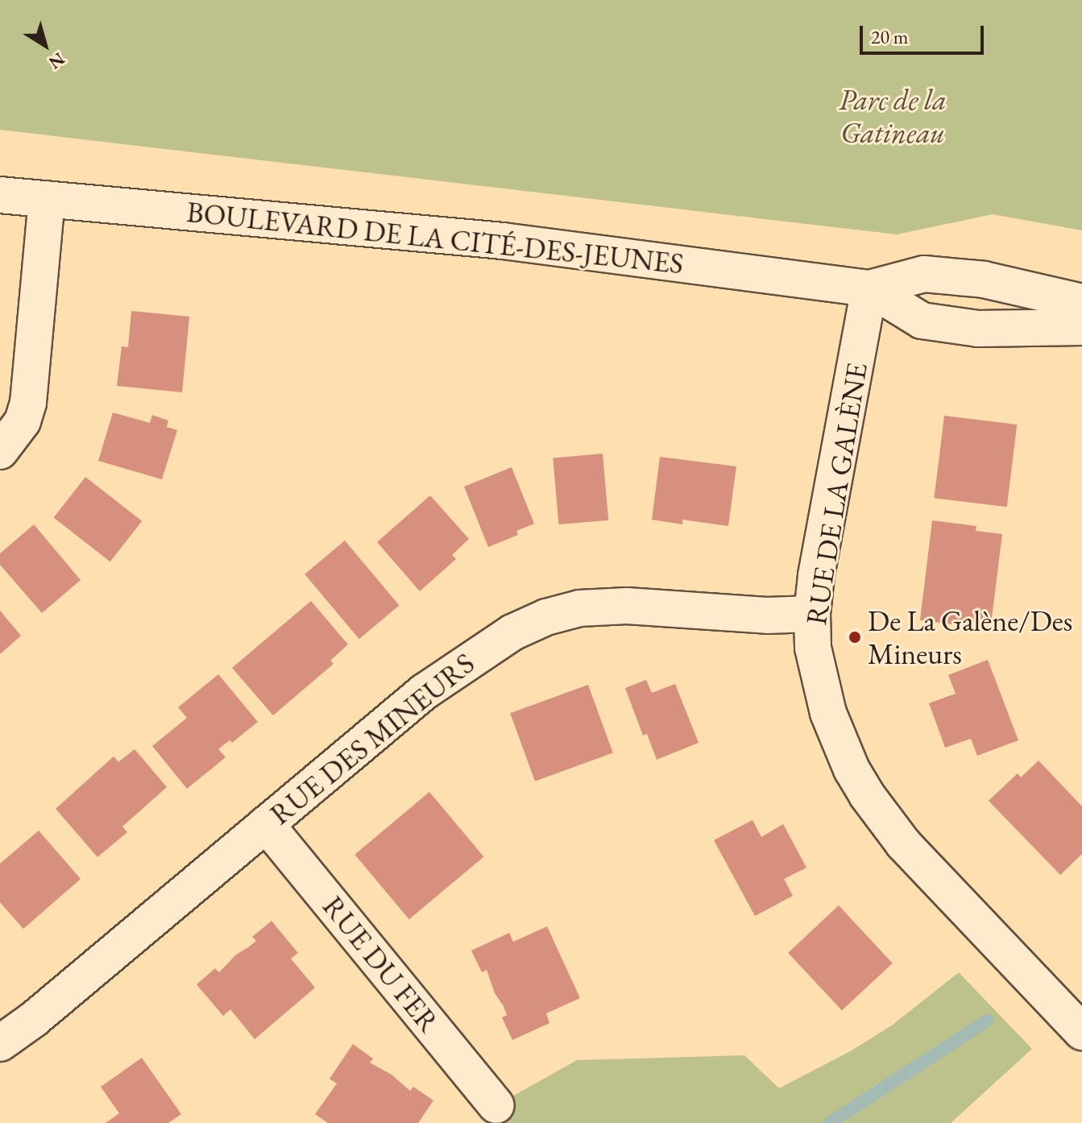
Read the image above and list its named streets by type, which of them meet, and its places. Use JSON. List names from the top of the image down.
{
  "streets": {
    "street": [
      "BOULEVARD DE LA CITÉ-DES-JEUNES",
      "RUE DE LA GALÈNE",
      "RUE DES MINEURS",
      "RUE DU FER"
    ]
  },
  "crossings": [
    ["BOULEVARD DE LA CITÉ-DES-JEUNES", "RUE DE LA GALÈNE"],
    ["RUE DE LA GALÈNE", "RUE DES MINEURS"],
    ["RUE DES MINEURS", "RUE DU FER"]
  ],
  "parks": ["Parc de la Gatineau"],
  "places": ["De La Galène/Des Mineurs"],
  "scale_bar": "20 m",
  "north": "bottom right"
}
